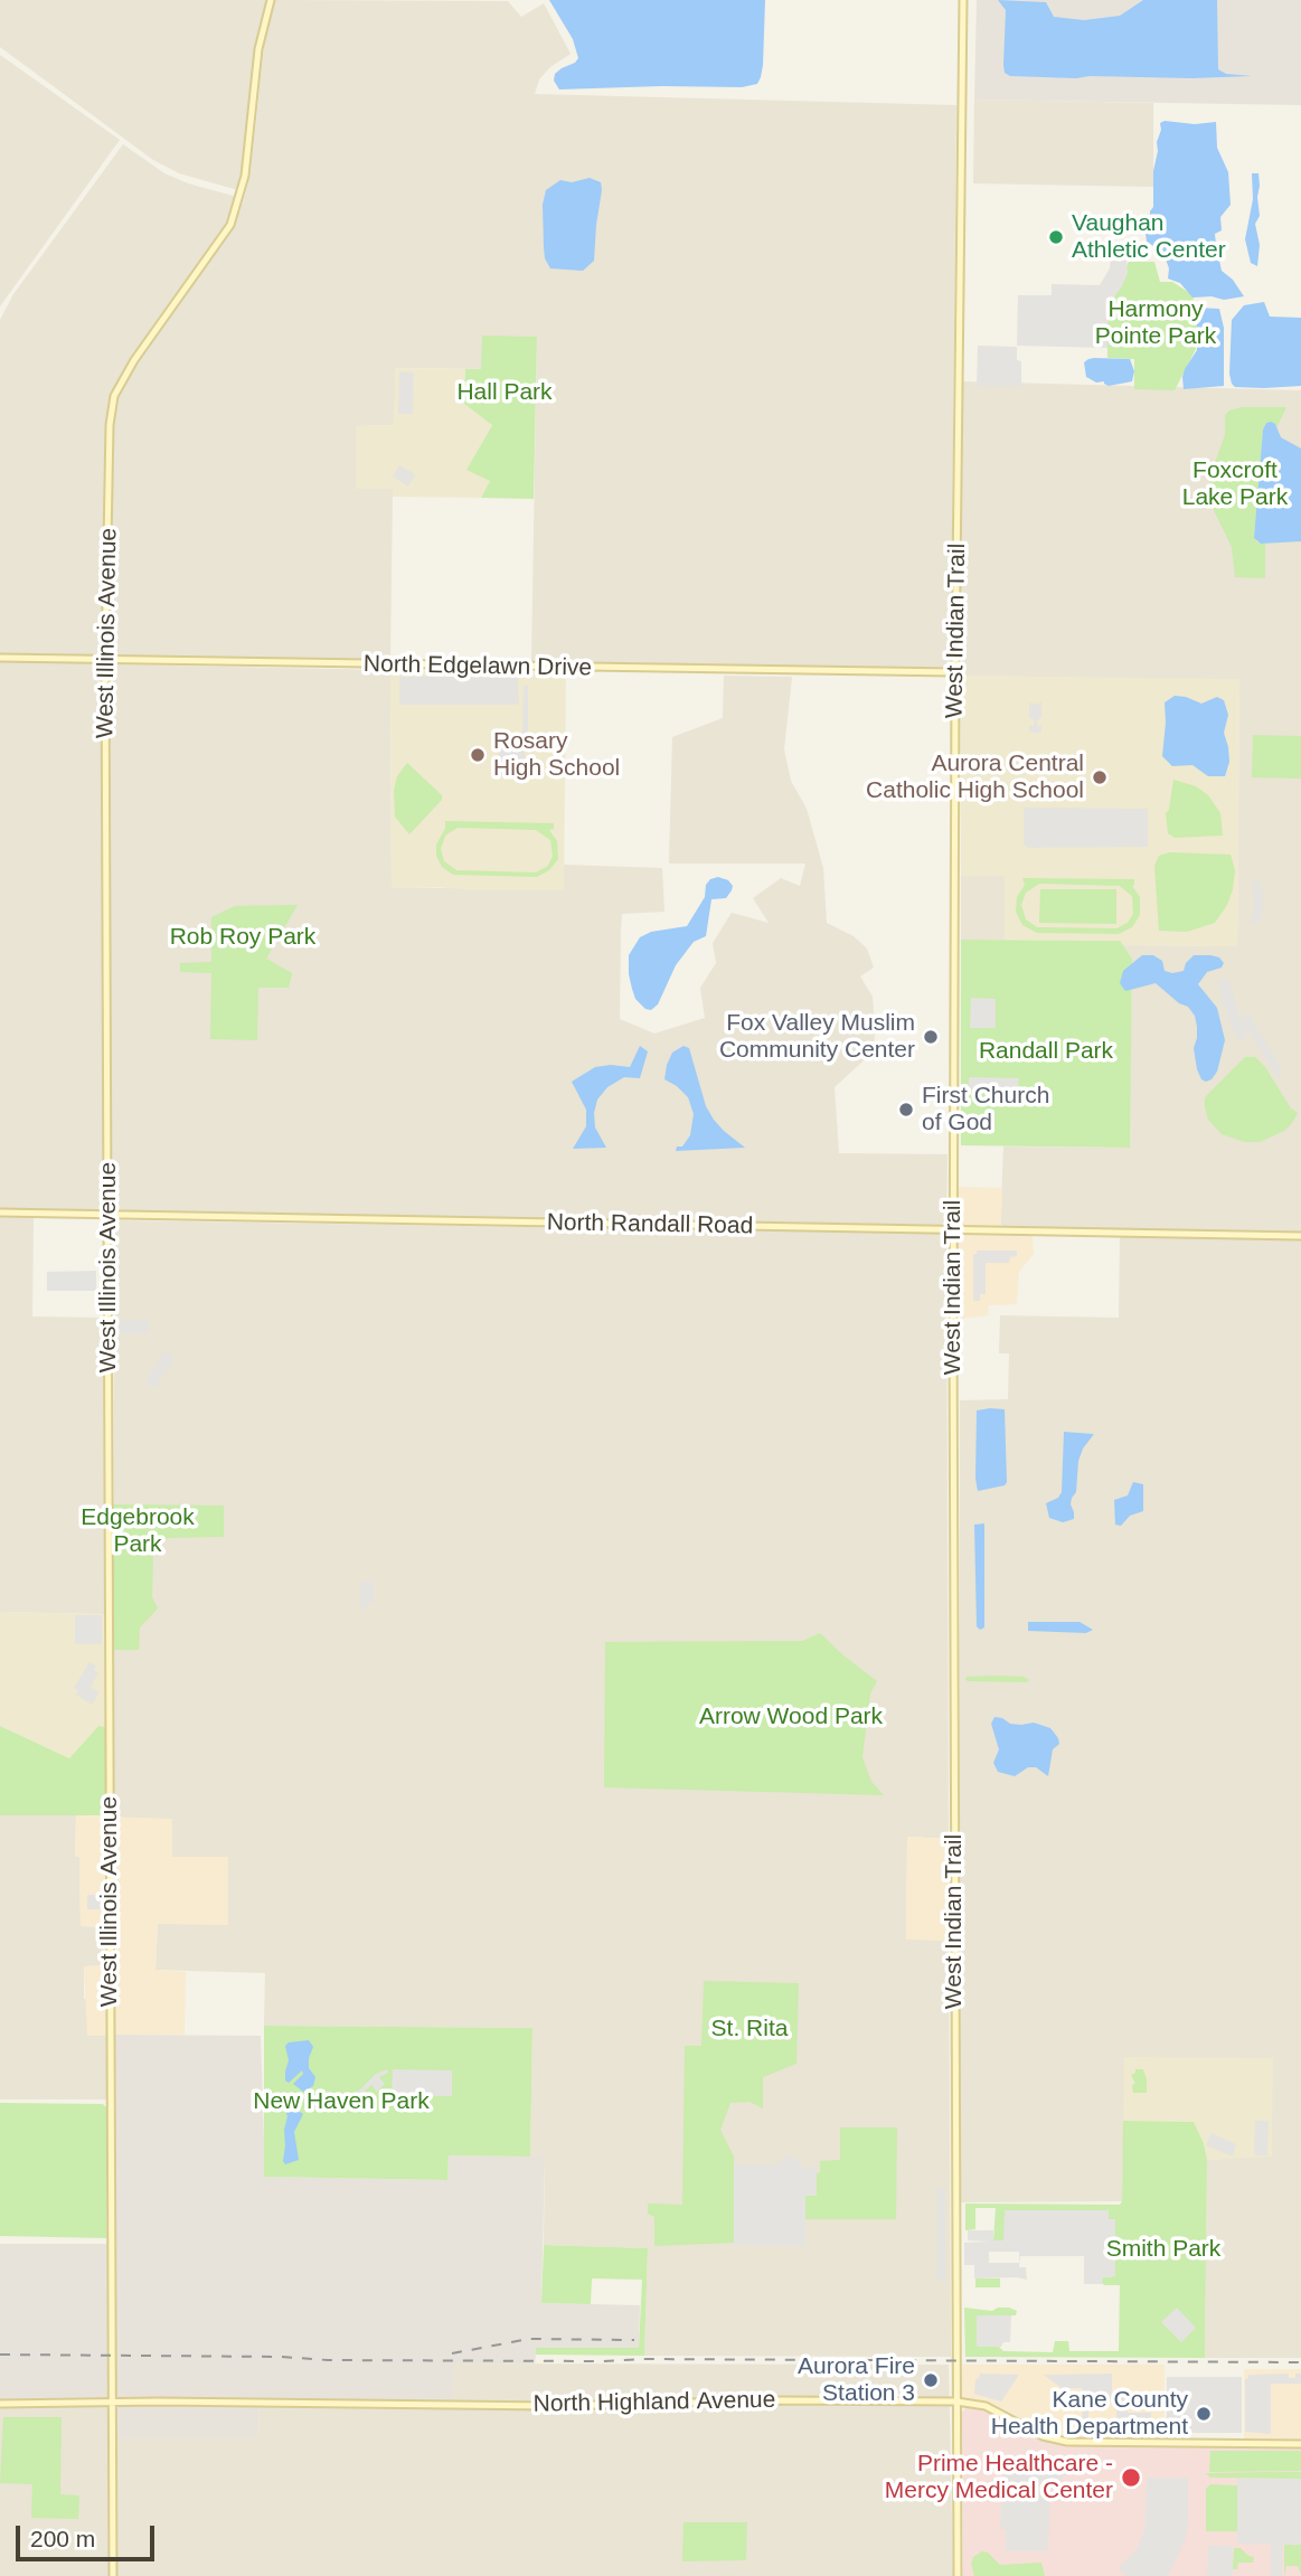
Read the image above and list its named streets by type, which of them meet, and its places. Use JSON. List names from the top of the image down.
{
  "streets": {
    "main road": [
      "West Indian Trail",
      "West Illinois Avenue",
      "North Edgelawn Drive",
      "North Randall Road",
      "North Highland Avenue"
    ]
  },
  "crossings": [
    ["West Indian Trail", "North Edgelawn Drive"],
    ["West Indian Trail", "North Randall Road"],
    ["West Indian Trail", "North Highland Avenue"],
    ["West Illinois Avenue", "North Edgelawn Drive"],
    ["West Illinois Avenue", "North Randall Road"],
    ["West Illinois Avenue", "North Highland Avenue"]
  ],
  "parks": [
    "Harmony Pointe Park",
    "Hall Park",
    "Foxcroft Lake Park",
    "Rob Roy Park",
    "Randall Park",
    "Edgebrook Park",
    "Arrow Wood Park",
    "St. Rita",
    "New Haven Park",
    "Smith Park"
  ],
  "places": [
    "Vaughan Athletic Center",
    "Rosary High School",
    "Aurora Central Catholic High School",
    "Fox Valley Muslim Community Center",
    "First Church of God",
    "Aurora Fire Station 3",
    "Kane County Health Department",
    "Prime Healthcare - Mercy Medical Center"
  ],
  "scale_bar": "200 m"
}
